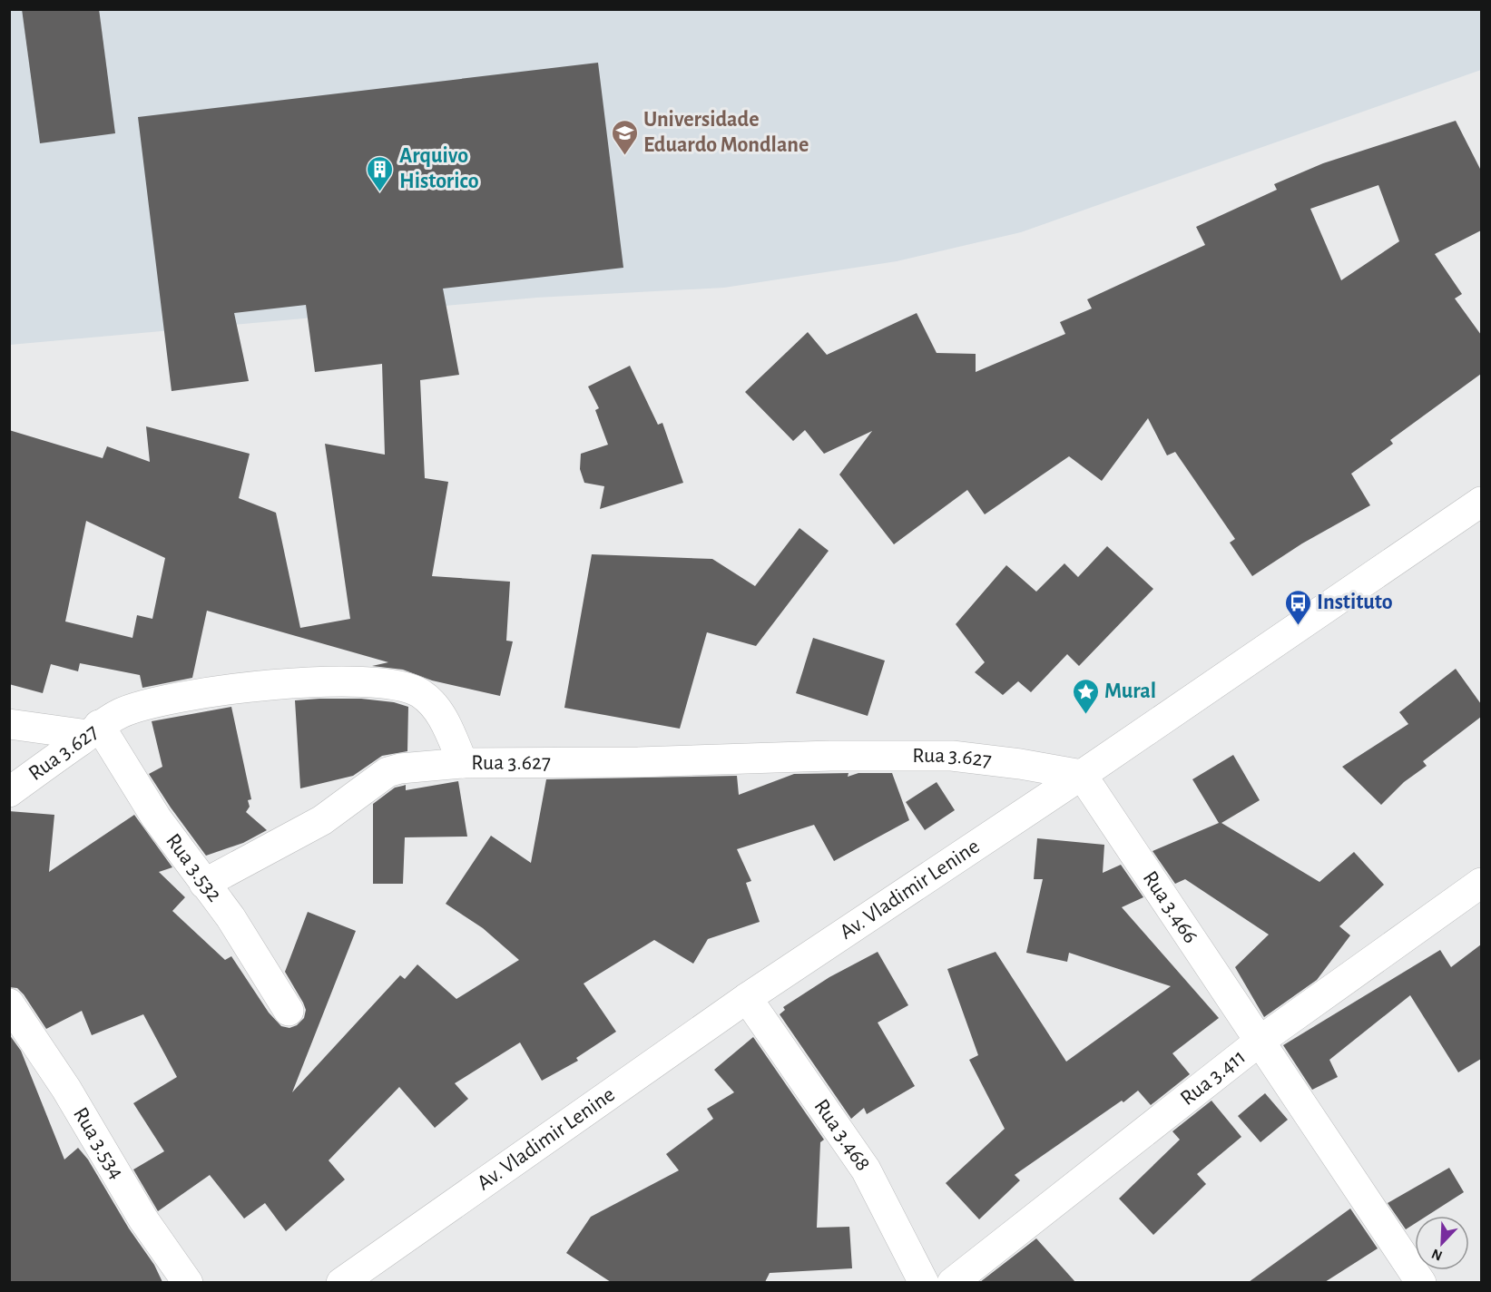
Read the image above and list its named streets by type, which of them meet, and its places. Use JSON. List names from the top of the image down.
{
  "streets": {
    "street": [
      "Rua 3.627",
      "Rua 3.532",
      "Av. Vladimir Lenine",
      "Rua 3.466",
      "Rua 3.411",
      "Rua 3.468",
      "Rua 3.534"
    ]
  },
  "crossings": [
    ["Rua 3.627", "Rua 3.532"],
    ["Rua 3.627", "Av. Vladimir Lenine"],
    ["Rua 3.627", "Rua 3.466"],
    ["Av. Vladimir Lenine", "Rua 3.466"],
    ["Av. Vladimir Lenine", "Rua 3.468"],
    ["Rua 3.466", "Rua 3.411"]
  ],
  "places": {
    "school or university": ["Universidade Eduardo Mondlane"],
    "building": ["Arquivo Historico"],
    "bus stop": ["Instituto"],
    "place": ["Mural"]
  },
  "north": "bottom left"
}
